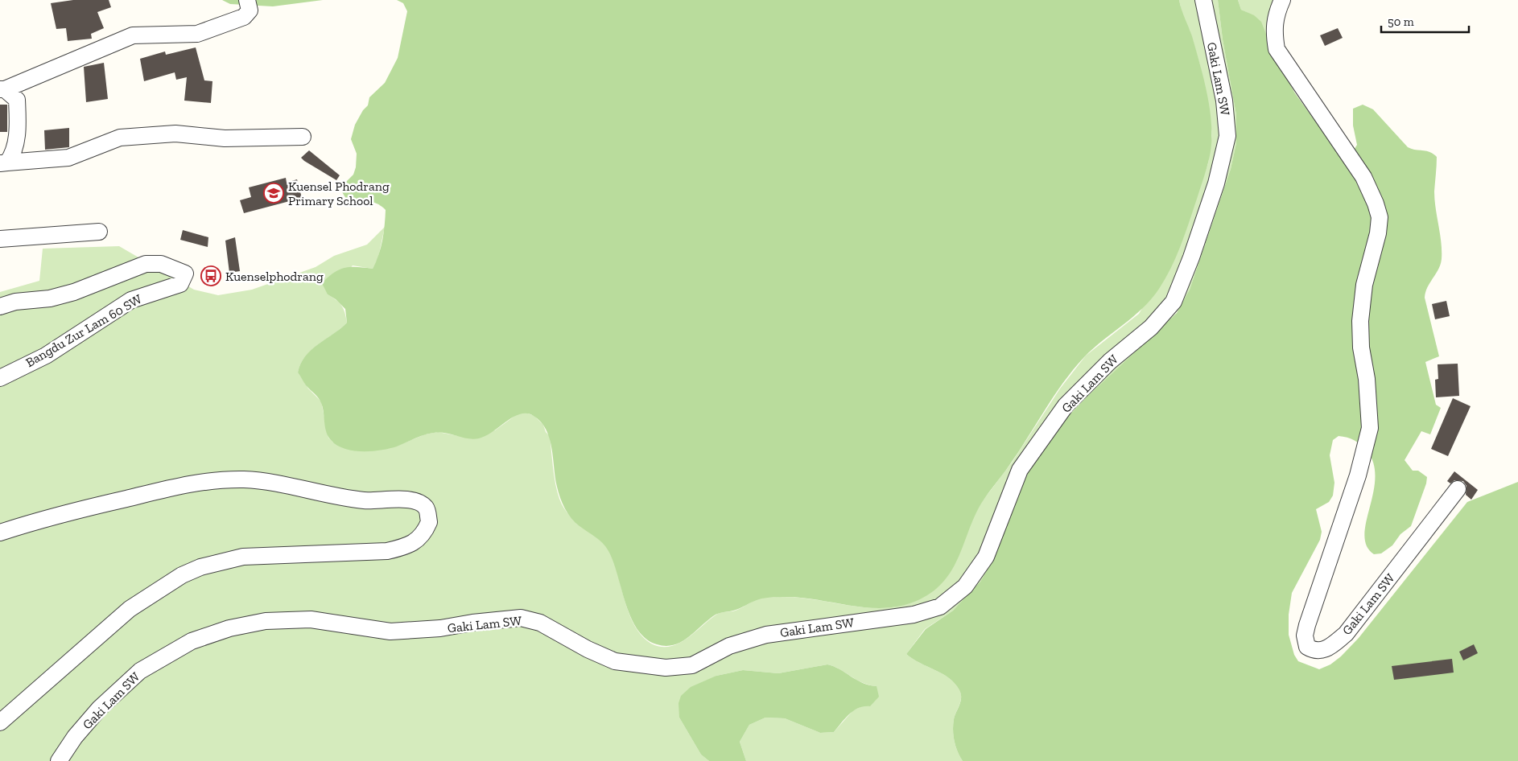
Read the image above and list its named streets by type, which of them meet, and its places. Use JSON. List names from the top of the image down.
{
  "streets": {
    "street": ["Gaki Lam SW", "Bangdu Zur Lam 60 SW"]
  },
  "places": {
    "school or university": ["Kuensel Phodrang Primary School"],
    "bus stop": ["Kuenselphodrang"]
  },
  "scale_bar": "50 m"
}
